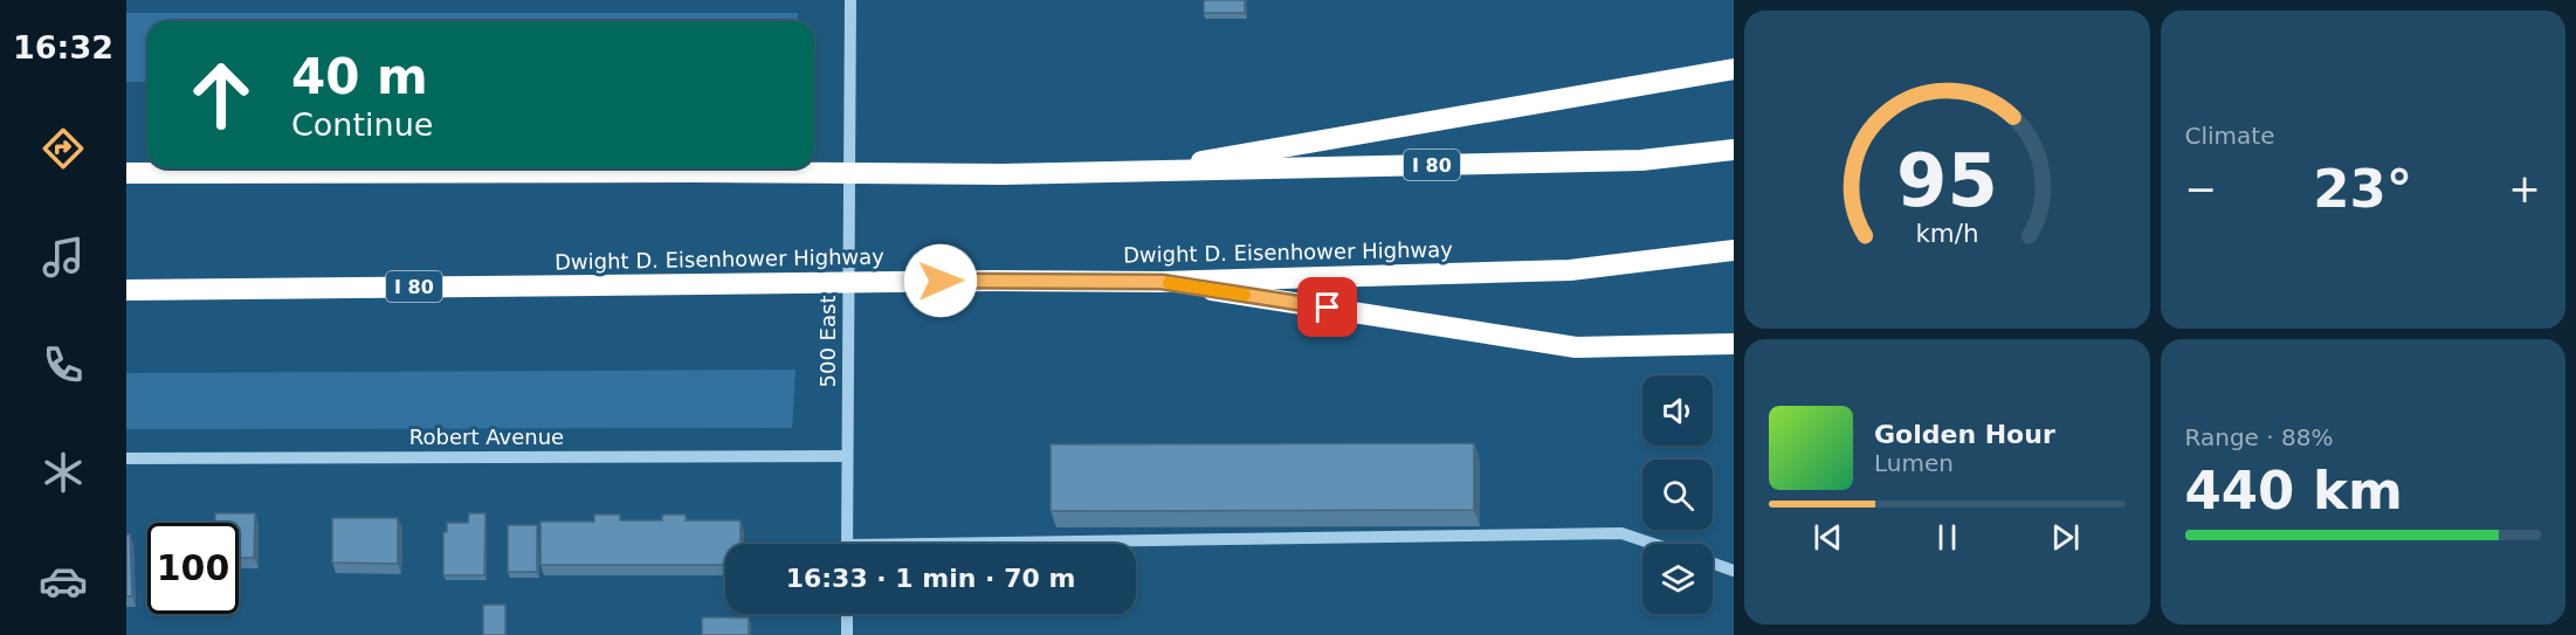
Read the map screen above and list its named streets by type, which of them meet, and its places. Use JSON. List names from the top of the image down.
{
  "streets": {
    "highway": ["I 80", "Dwight D. Eisenhower Highway"],
    "street": ["500 East", "Robert Avenue"]
  },
  "crossings": [
    ["500 East", "Robert Avenue"]
  ],
  "page": {
    "tabs": "16:32",
    "tile": [
      "Climate",
      ["Range · 88%", "440 km"]
    ],
    "turn": ["40 m", "Continue"],
    "heat": ["−", "23°", "+"],
    "song": ["Golden Hour", "Lumen"],
    "limit": "100",
    "trip": "16:33 · 1 min · 70 m",
    "gauge": ["95", "km/h"]
  }
}
